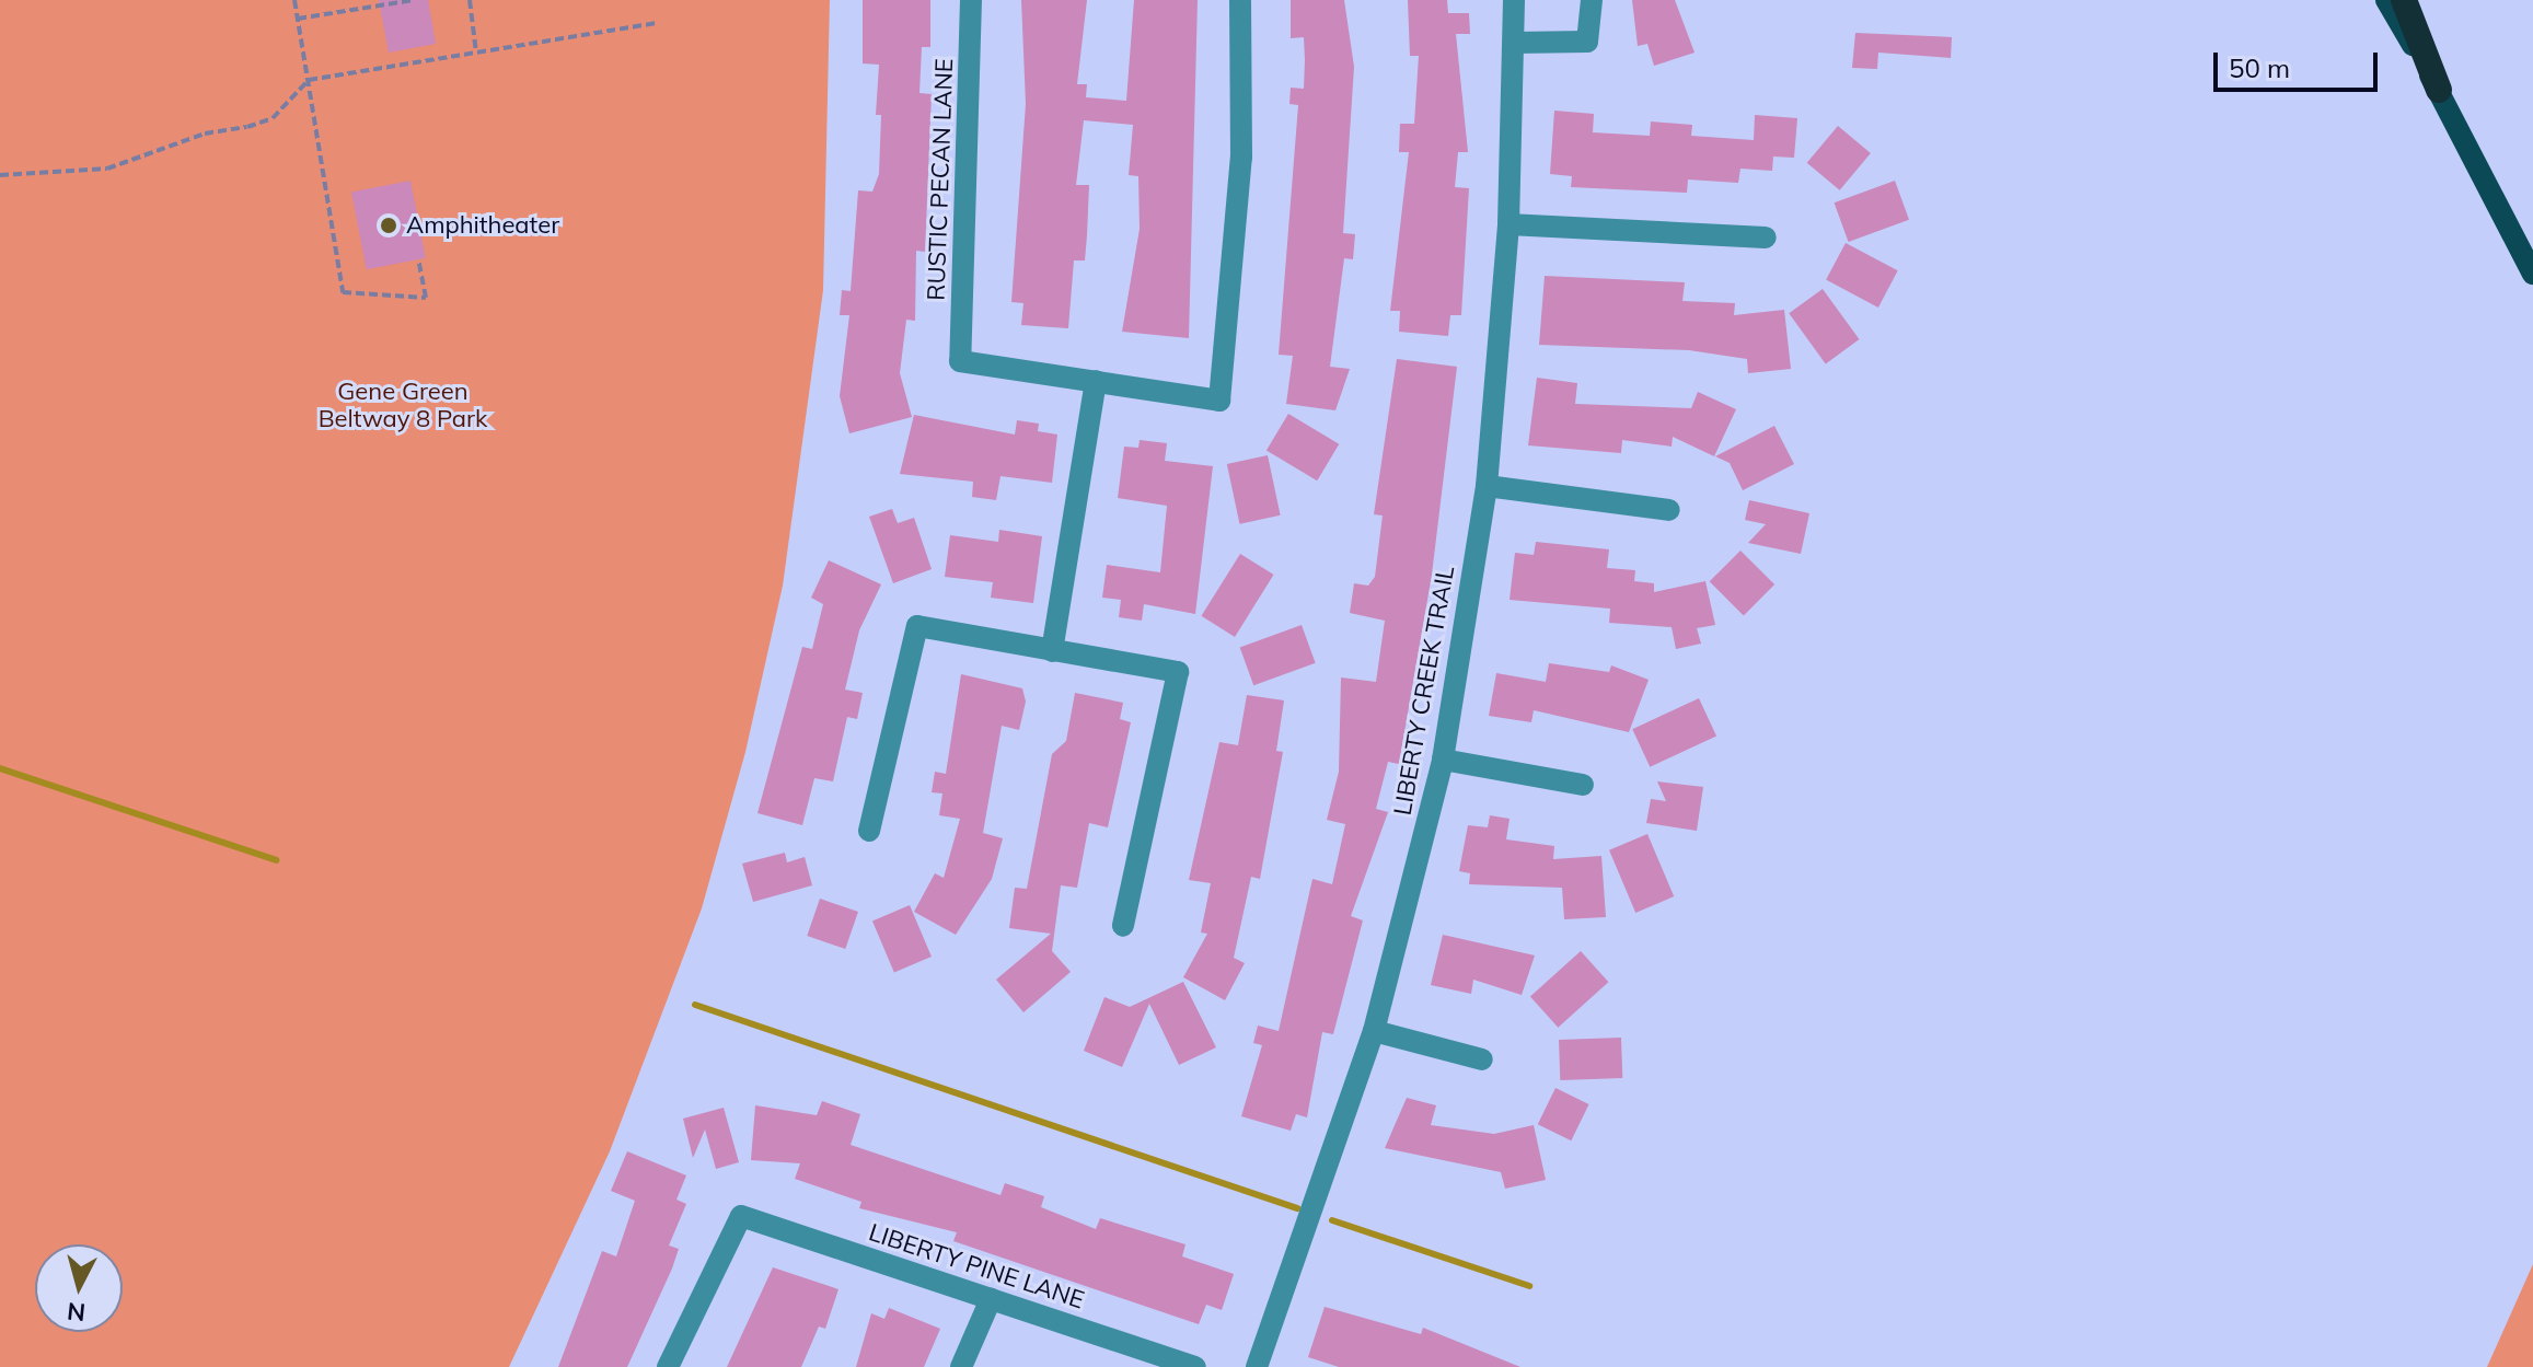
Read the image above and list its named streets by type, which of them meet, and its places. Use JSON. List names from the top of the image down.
{
  "streets": {
    "street": ["RUSTIC PECAN LANE", "LIBERTY CREEK TRAIL", "LIBERTY PINE LANE"]
  },
  "parks": ["Gene Green Beltway 8 Park"],
  "places": ["Amphitheater"],
  "scale_bar": "50 m",
  "north": "bottom"
}
